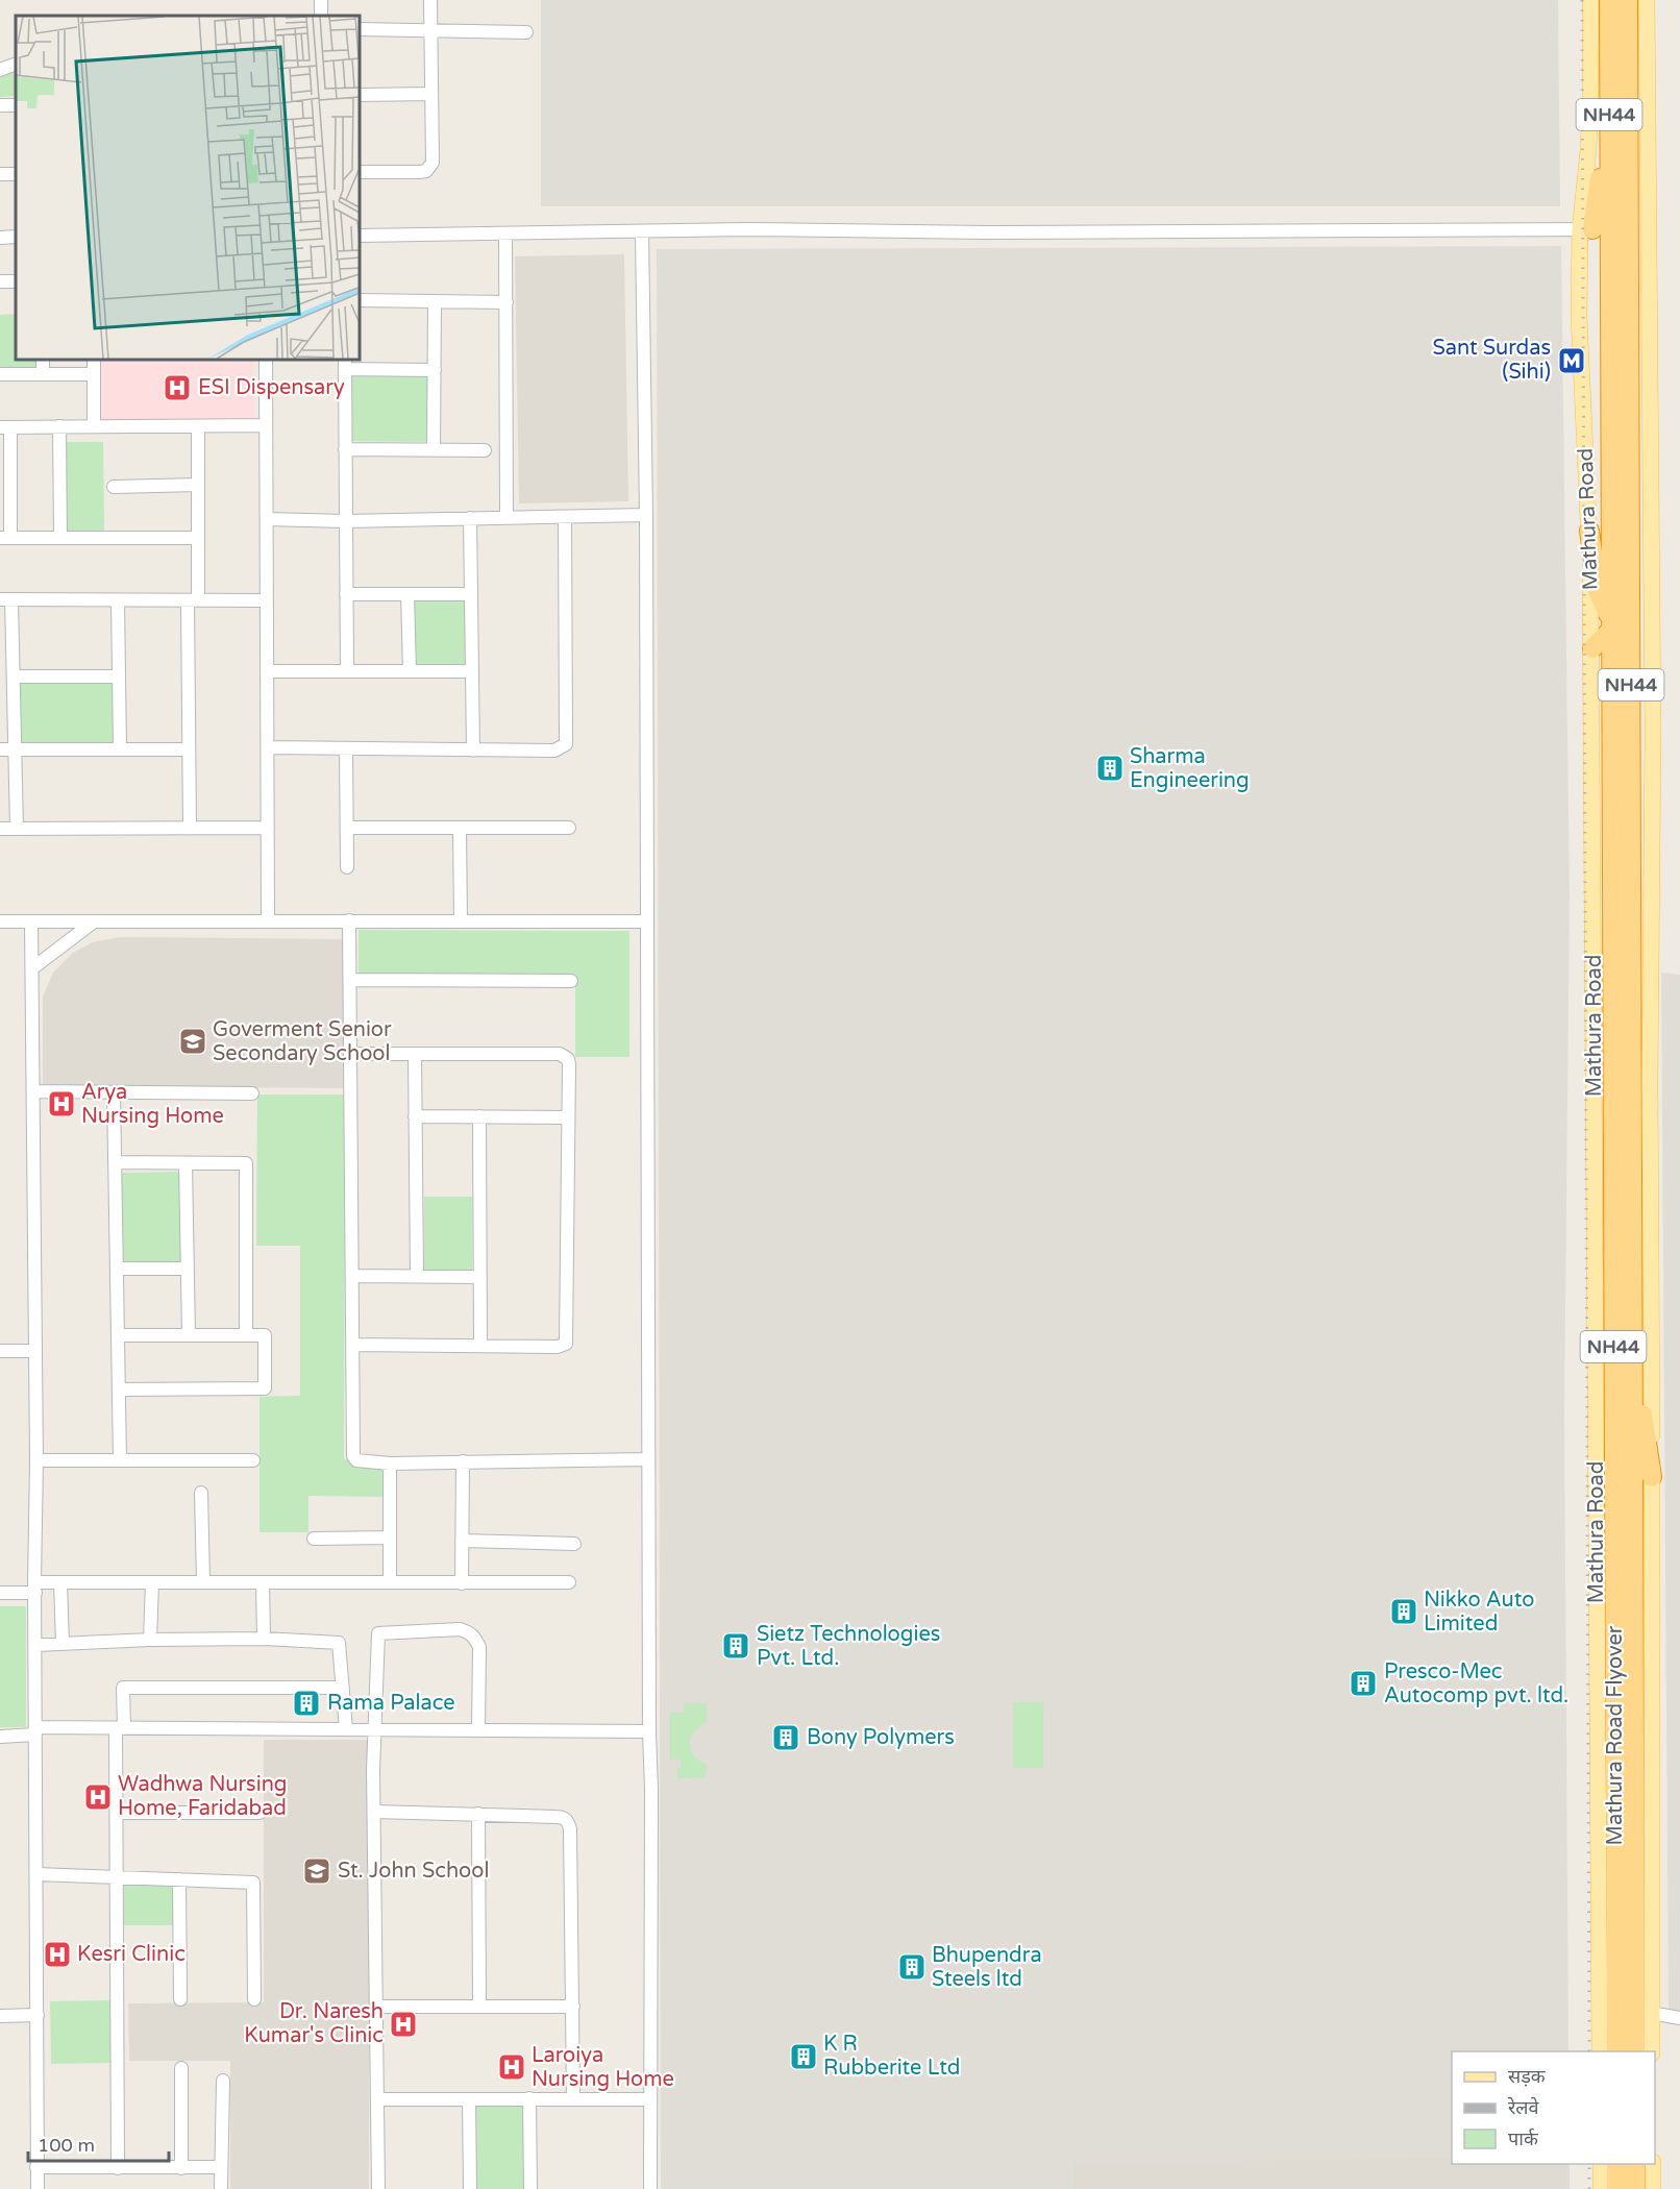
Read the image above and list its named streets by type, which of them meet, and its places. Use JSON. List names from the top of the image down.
{
  "streets": {
    "highway": ["NH44", "Mathura Road", "Mathura Road Flyover"]
  },
  "crossings": [
    ["NH44", "Mathura Road"],
    ["Mathura Road", "Mathura Road Flyover"]
  ],
  "places": {
    "metro station": ["Sant Surdas (Sihi)"],
    "hospital": [
      "ESI Dispensary",
      "Arya Nursing Home",
      "Wadhwa Nursing Home, Faridabad",
      "Kesri Clinic",
      "Dr. Naresh Kumar's Clinic",
      "Laroiya Nursing Home"
    ],
    "building": [
      "Sharma Engineering",
      "Nikko Auto Limited",
      "Sietz Technologies Pvt. Ltd.",
      "Presco-Mec Autocomp pvt. ltd.",
      "Rama Palace",
      "Bony Polymers",
      "Bhupendra Steels ltd",
      "K R Rubberite Ltd"
    ],
    "school or university": ["Goverment Senior Secondary School", "St. John School"]
  },
  "legend": ["सड़क", "रेलवे", "पार्क"],
  "scale_bar": "100 m"
}
